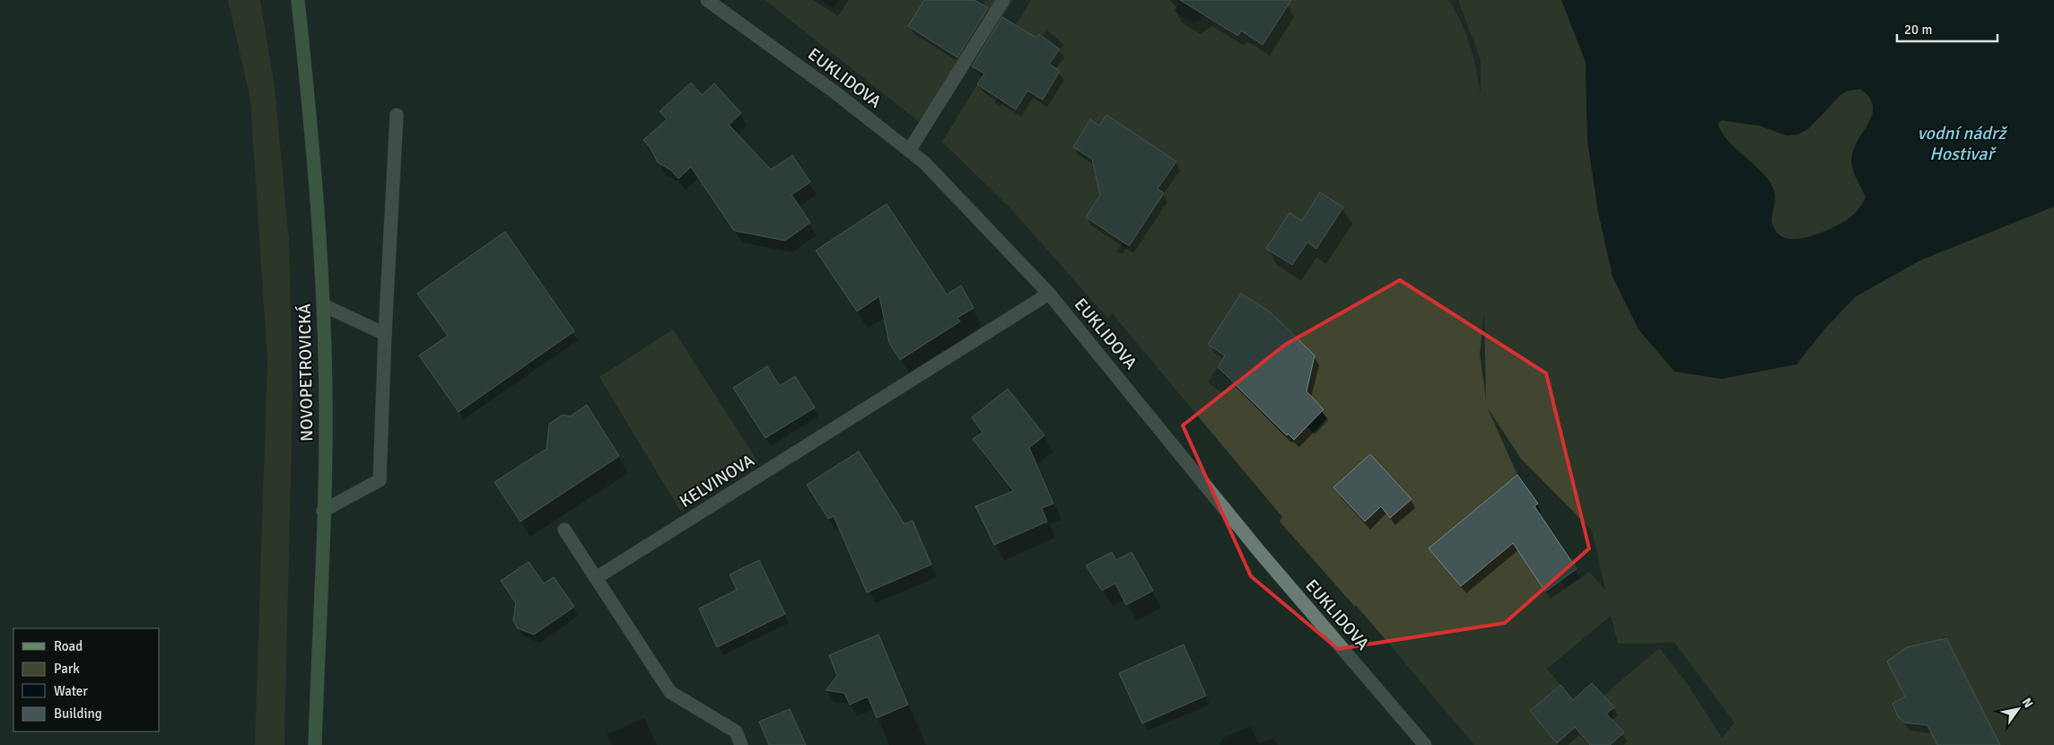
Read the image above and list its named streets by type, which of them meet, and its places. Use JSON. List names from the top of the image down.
{
  "streets": {
    "main road": ["NOVOPETROVICKÁ"],
    "street": ["EUKLIDOVA", "KELVINOVA"]
  },
  "crossings": [
    ["EUKLIDOVA", "KELVINOVA"]
  ],
  "water": ["vodní nádrž Hostivař"],
  "legend": [
    "Road",
    "Park",
    "Water",
    "Building"
  ],
  "scale_bar": "20 m",
  "north": "top right"
}
